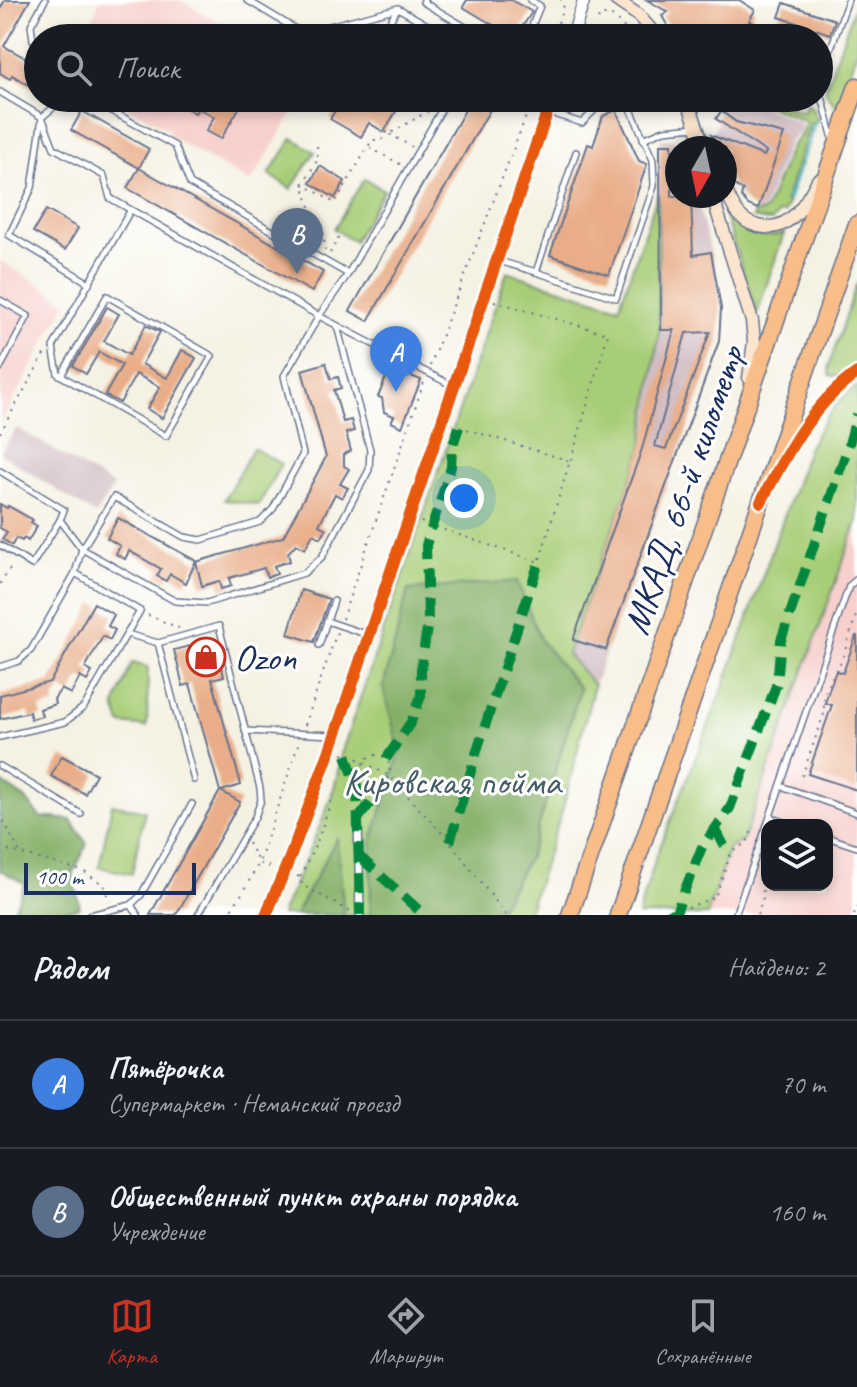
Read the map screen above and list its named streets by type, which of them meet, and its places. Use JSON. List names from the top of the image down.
{
  "streets": {
    "highway": ["МКАД, 66-й километр"]
  },
  "parks": ["Кировская пойма"],
  "places": {
    "shop": ["Ozon"]
  },
  "scale_bar": "100 m",
  "north": "bottom",
  "page": {
    "search": "Поиск",
    "pins": ["B", "A"],
    "scale": "100 m",
    "heading": ["Рядом", "Найдено: 2"],
    "list": [
      {
        "mark": "A",
        "name": "Пятёрочка",
        "note": "Супермаркет · Неманский проезд",
        "value": "70 m"
      },
      {
        "mark": "B",
        "name": "Общественный пункт охраны порядка",
        "note": "Учреждение",
        "value": "160 m"
      }
    ],
    "nav": ["Карта", "Маршрут", "Сохранённые"]
  }
}
